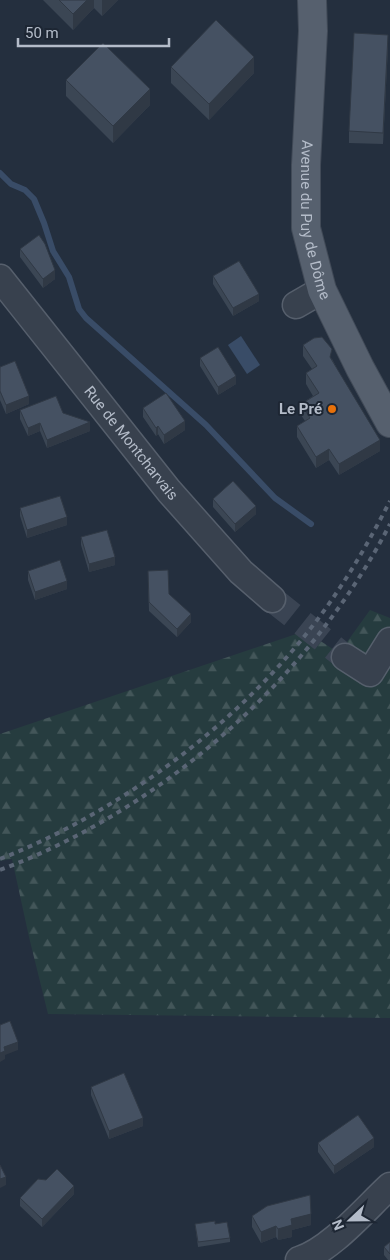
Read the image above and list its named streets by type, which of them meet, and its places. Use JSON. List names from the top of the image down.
{
  "streets": {
    "main road": ["Avenue du Puy de Dôme"],
    "street": ["Rue de Montcharvais"]
  },
  "places": ["Le Pré"],
  "scale_bar": "50 m",
  "north": "left"
}
